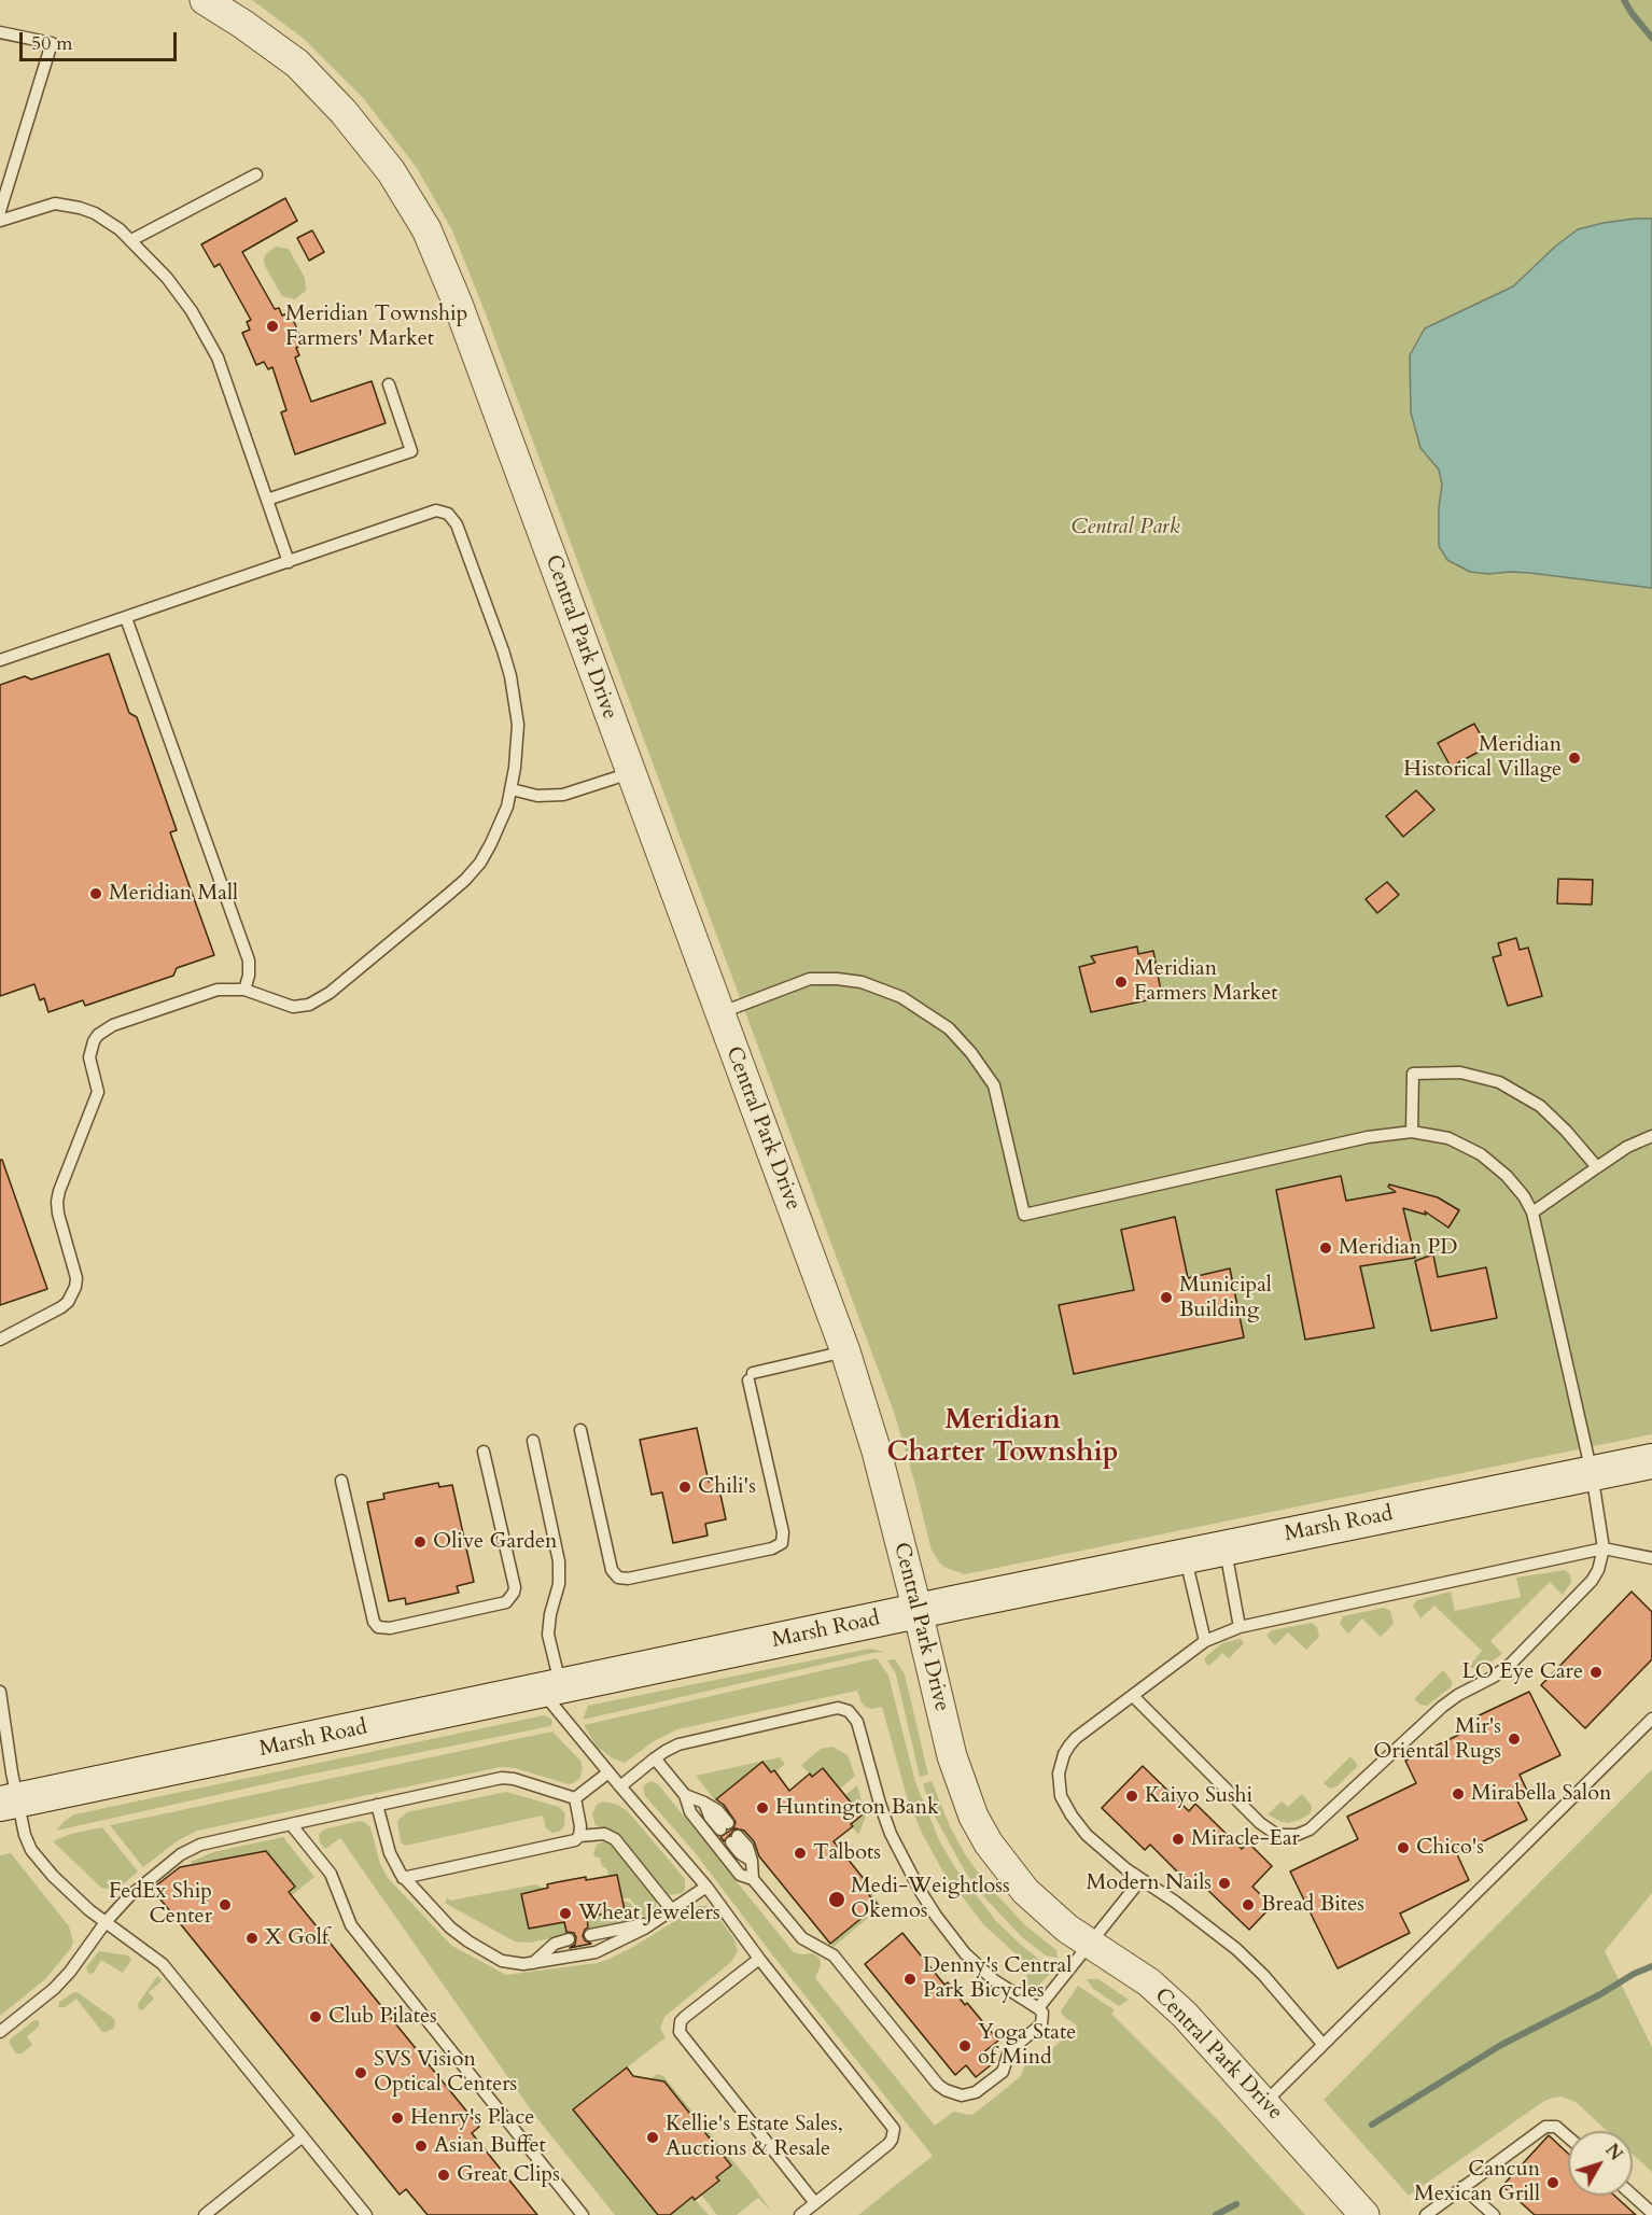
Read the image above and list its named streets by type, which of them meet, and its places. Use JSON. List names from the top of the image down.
{
  "streets": {
    "main road": ["Marsh Road"],
    "street": ["Central Park Drive"]
  },
  "crossings": [
    ["Central Park Drive", "Marsh Road"]
  ],
  "districts": ["Meridian Charter Township"],
  "parks": ["Central Park"],
  "places": [
    "Meridian Township Farmers' Market",
    "Meridian Historical Village",
    "Meridian Mall",
    "Meridian Farmers Market",
    "Meridian PD",
    "Municipal Building",
    "Chili's",
    "Olive Garden",
    "LO Eye Care",
    "Mir's Oriental Rugs",
    "Mirabella Salon",
    "Kaiyo Sushi",
    "Huntington Bank",
    "Miracle-Ear",
    "Chico's",
    "Talbots",
    "Modern Nails",
    "Medi-Weightloss Okemos",
    "FedEx Ship Center",
    "Bread Bites",
    "Wheat Jewelers",
    "X Golf",
    "Denny's Central Park Bicycles",
    "Club Pilates",
    "Yoga State of Mind",
    "SVS Vision Optical Centers",
    "Henry's Place",
    "Kellie's Estate Sales, Auctions & Resale",
    "Asian Buffet",
    "Great Clips",
    "Cancun Mexican Grill"
  ],
  "scale_bar": "50 m",
  "north": "top right"
}
